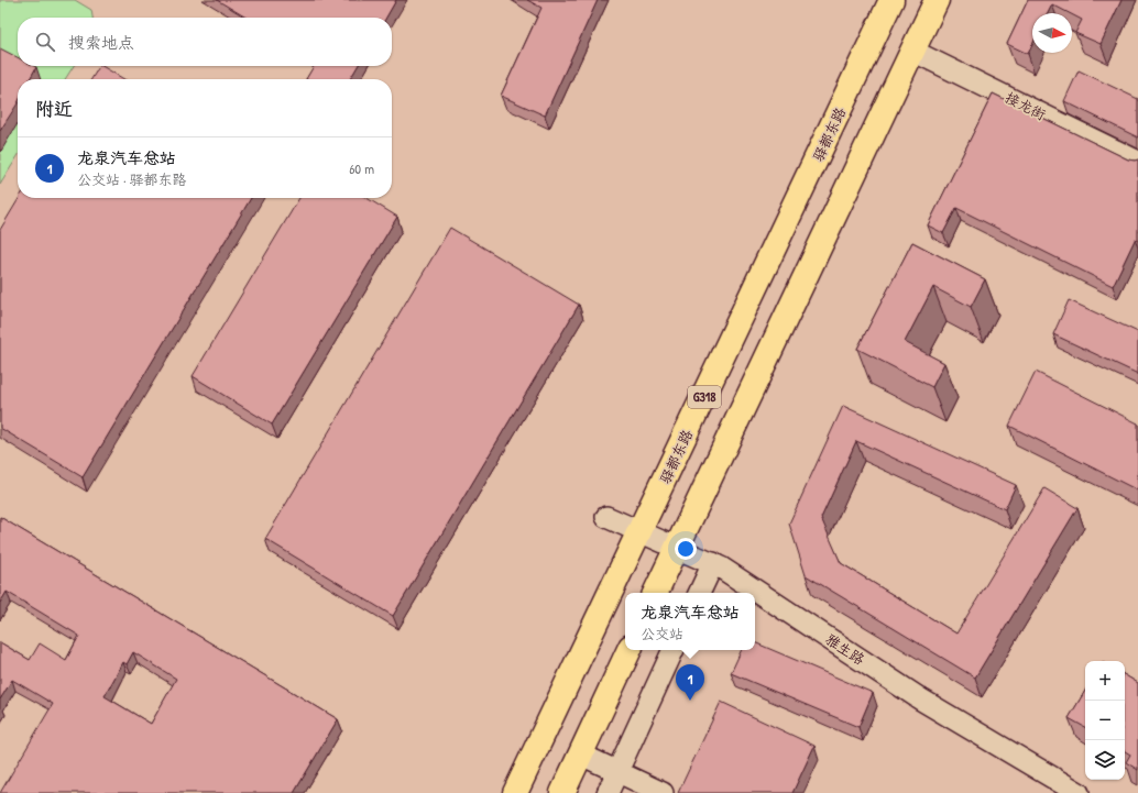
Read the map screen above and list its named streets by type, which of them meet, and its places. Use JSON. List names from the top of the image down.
{
  "streets": {
    "highway": ["驿都东路", "G318"],
    "street": ["接龙街", "雅生路"]
  },
  "crossings": [
    ["接龙街", "G318"],
    ["驿都东路", "雅生路"],
    ["G318", "雅生路"]
  ],
  "north": "right",
  "page": {
    "search": "搜索地点",
    "heading": "附近",
    "list": [
      {
        "mark": "1",
        "name": "龙泉汽车总站",
        "note": "公交站 · 驿都东路",
        "value": "60 m"
      }
    ],
    "popup": ["龙泉汽车总站", "公交站"],
    "map_buttons": ["+", "−"],
    "pins": "1"
  }
}
